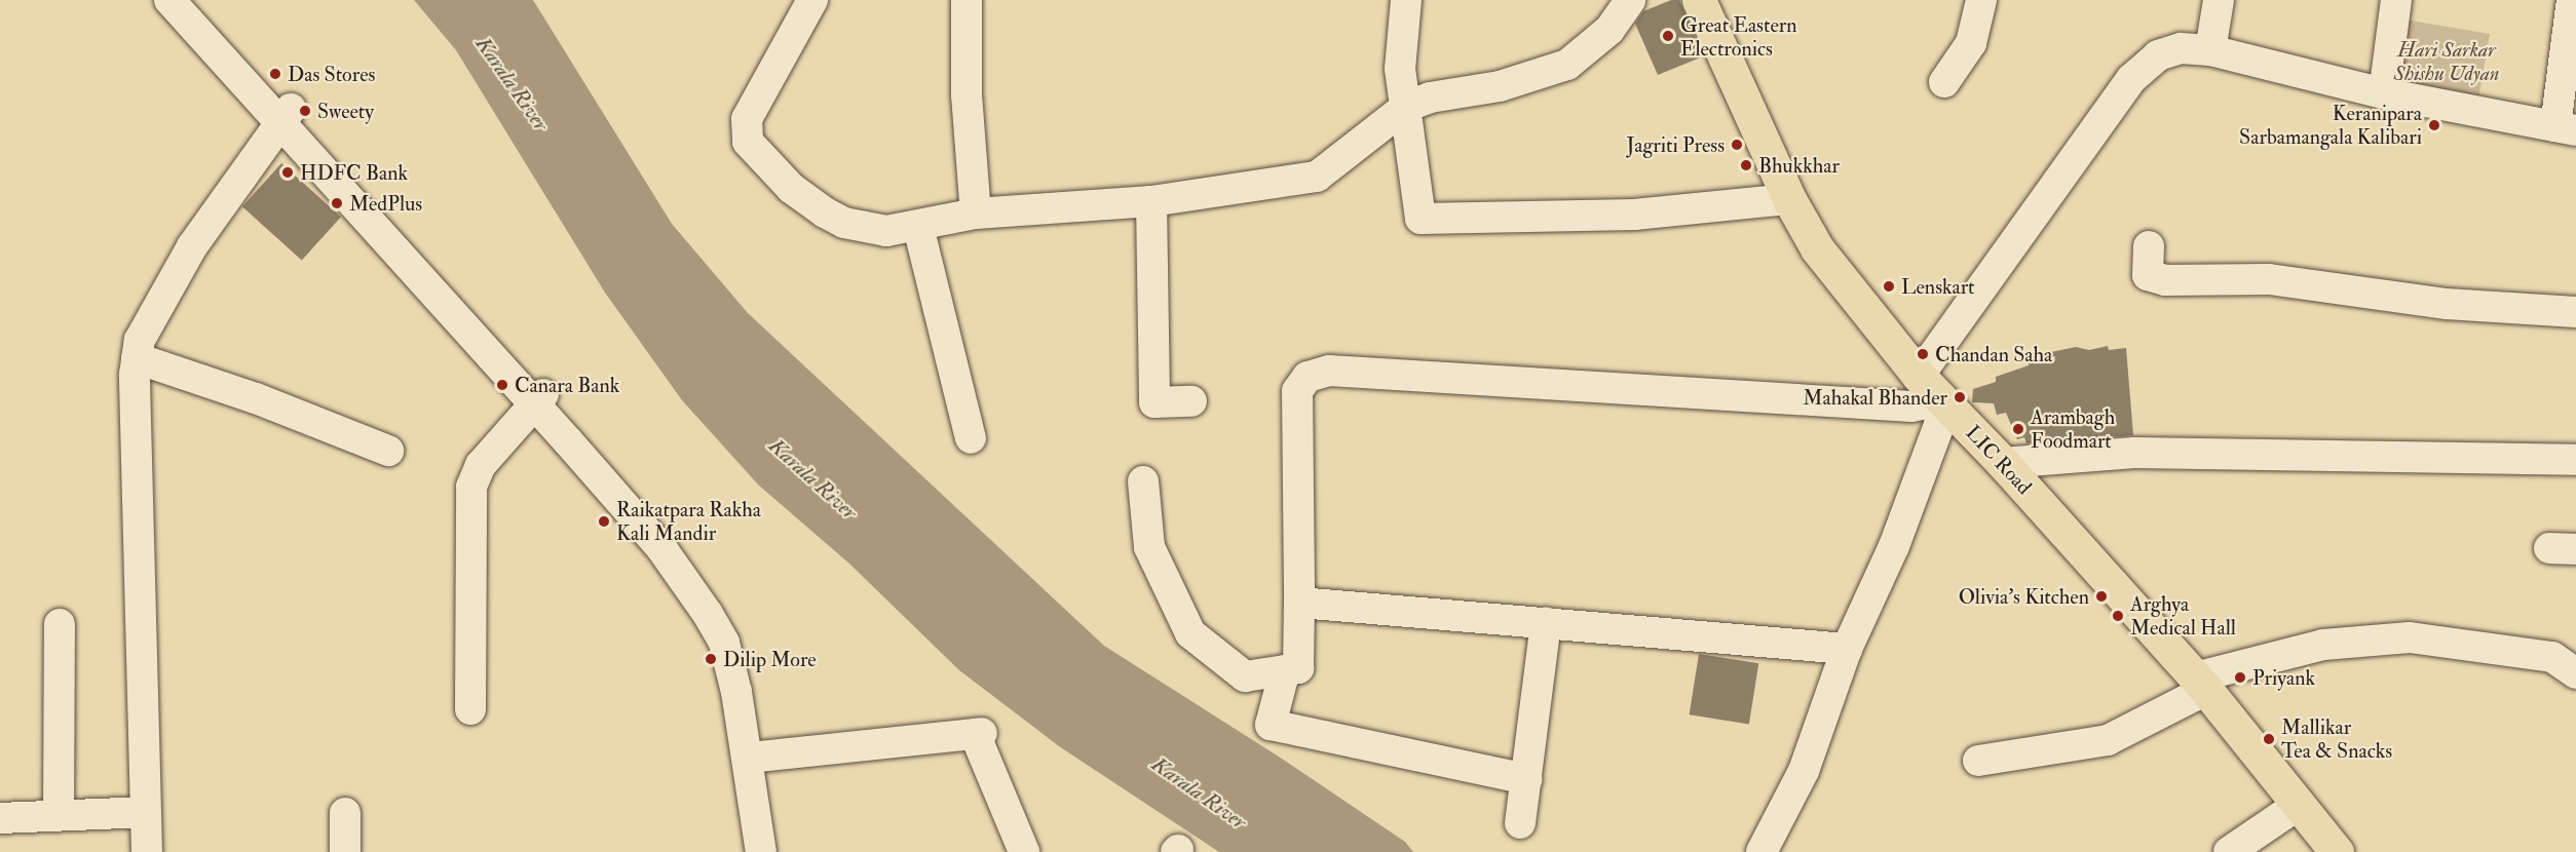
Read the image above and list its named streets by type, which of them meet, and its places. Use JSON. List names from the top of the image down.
{
  "streets": {
    "main road": ["LIC Road"]
  },
  "water": ["Karala River"],
  "parks": ["Hari Sarkar Shishu Udyan"],
  "places": [
    "Great Eastern Electronics",
    "Das Stores",
    "Sweety",
    "Keranipara Sarbamangala Kalibari",
    "Jagriti Press",
    "Bhukkhar",
    "HDFC Bank",
    "MedPlus",
    "Lenskart",
    "Chandan Saha",
    "Canara Bank",
    "Mahakal Bhander",
    "Arambagh Foodmart",
    "Raikatpara Rakha Kali Mandir",
    "Olivia's Kitchen",
    "Arghya Medical Hall",
    "Dilip More",
    "Priyank",
    "Mallikar Tea & Snacks"
  ]
}
